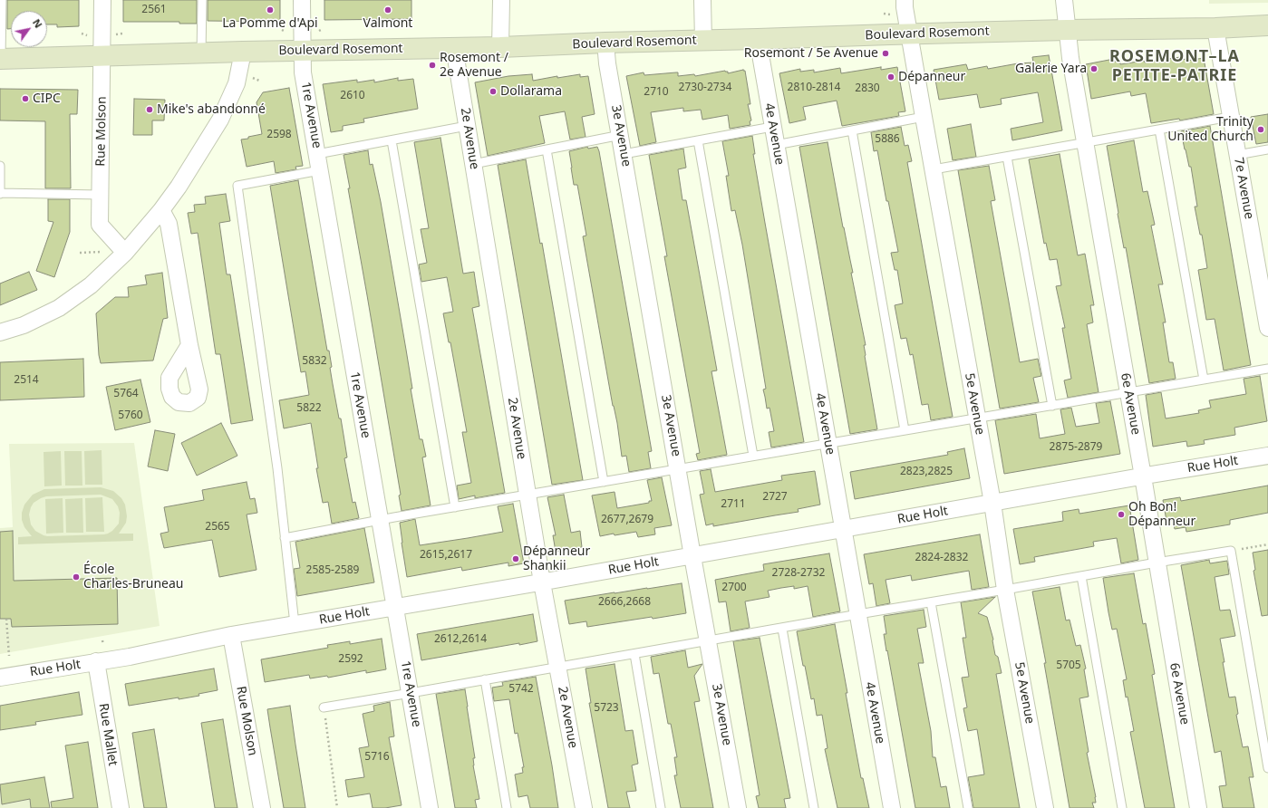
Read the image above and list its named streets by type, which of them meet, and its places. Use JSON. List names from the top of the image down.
{
  "streets": {
    "main road": ["Boulevard Rosemont"],
    "street": [
      "1re Avenue",
      "Rue Molson",
      "4e Avenue",
      "3e Avenue",
      "2e Avenue",
      "7e Avenue",
      "5e Avenue",
      "6e Avenue",
      "Rue Holt",
      "Rue Mallet"
    ]
  },
  "crossings": [
    ["Boulevard Rosemont", "1re Avenue"],
    ["Boulevard Rosemont", "Rue Molson"],
    ["Boulevard Rosemont", "4e Avenue"],
    ["Boulevard Rosemont", "3e Avenue"],
    ["Boulevard Rosemont", "2e Avenue"],
    ["Boulevard Rosemont", "7e Avenue"],
    ["Boulevard Rosemont", "5e Avenue"],
    ["Boulevard Rosemont", "6e Avenue"],
    ["1re Avenue", "Rue Holt"],
    ["Rue Molson", "Rue Holt"],
    ["4e Avenue", "Rue Holt"],
    ["3e Avenue", "Rue Holt"],
    ["2e Avenue", "Rue Holt"],
    ["5e Avenue", "Rue Holt"],
    ["6e Avenue", "Rue Holt"],
    ["Rue Holt", "Rue Mallet"]
  ],
  "districts": ["ROSEMONT–LA PETITE-PATRIE"],
  "places": [
    "La Pomme d'Api",
    "Valmont",
    "Rosemont / 5e Avenue",
    "Rosemont / 2e Avenue",
    "Galerie Yara",
    "Dépanneur",
    "Dollarama",
    "CIPC",
    "Mike's abandonné",
    "Trinity United Church",
    "Oh Bon! Dépanneur",
    "Dépanneur Shankii",
    "École Charles-Bruneau"
  ],
  "house_numbers": [
    "2561",
    "2730-2734",
    "2810-2814",
    "2830",
    "2710",
    "2610",
    "2598",
    "5886",
    "5832",
    "2514",
    "5764",
    "5822",
    "5760",
    "2875-2879",
    "2823,2825",
    "2727",
    "2711",
    "2677,2679",
    "2565",
    "2615,2617",
    "2824-2832",
    "2585-2589",
    "2728-2732",
    "2700",
    "2666,2668",
    "2612,2614",
    "2592",
    "5705",
    "5742",
    "5723",
    "5716"
  ],
  "north": "top right"
}
